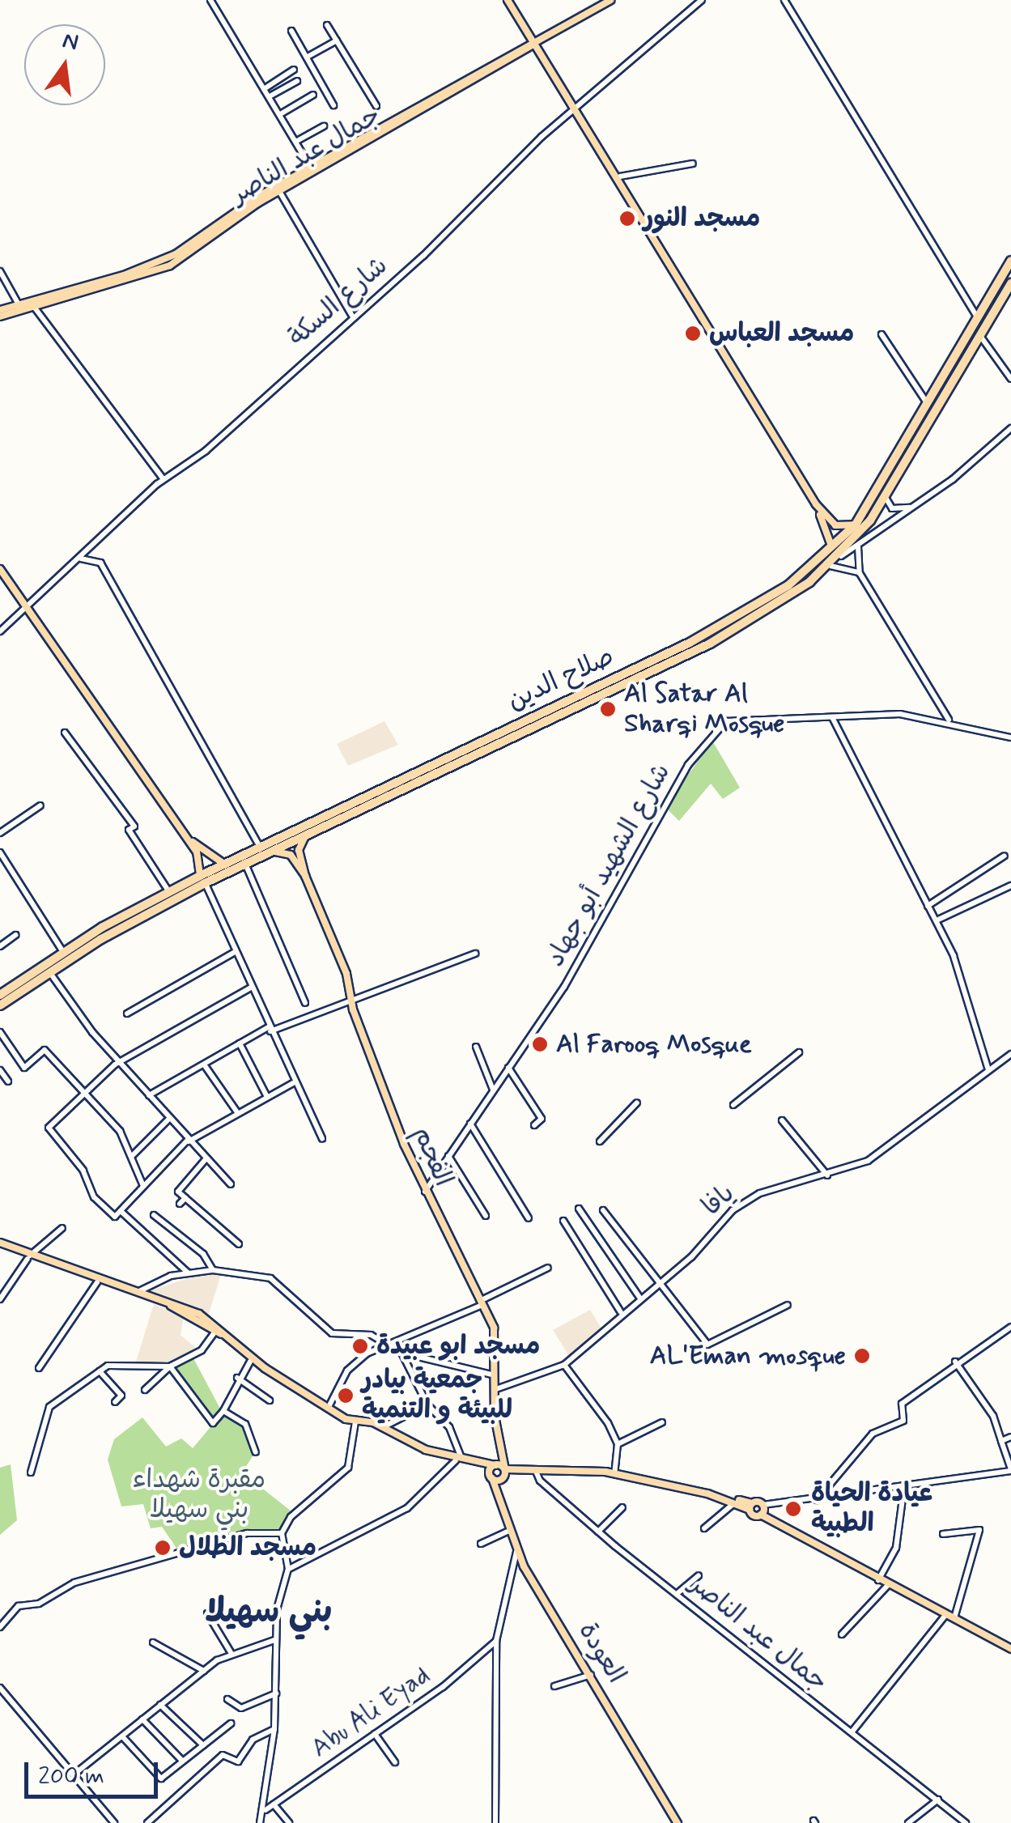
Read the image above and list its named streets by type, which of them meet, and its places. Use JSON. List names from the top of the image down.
{
  "streets": {
    "highway": ["صلاح الدين"],
    "main road": ["جمال عبد الناصر", "الفجم", "العودة"],
    "street": [
      "شارع السكة",
      "شارع الشهيد أبو جهاد",
      "يافا",
      "Abu Ali Eyad"
    ]
  },
  "crossings": [
    ["شارع الشهيد أبو جهاد", "الفجم"],
    ["الفجم", "يافا"],
    ["الفجم", "العودة"]
  ],
  "districts": ["بني سهيلا"],
  "parks": ["مقبرة شهداء بني سهيلا"],
  "places": [
    "مسجد النور",
    "مسجد العباس",
    "Al Satar Al Sharqi Mosque",
    "Al Farooq Mosque",
    "مسجد ابو عبيدة",
    "AL'Eman mosque",
    "جمعية بيادر للبيئة و التنمية",
    "عيادة الحياة الطبية",
    "مسجد الظلال"
  ],
  "scale_bar": "200 m",
  "north": "top"
}
